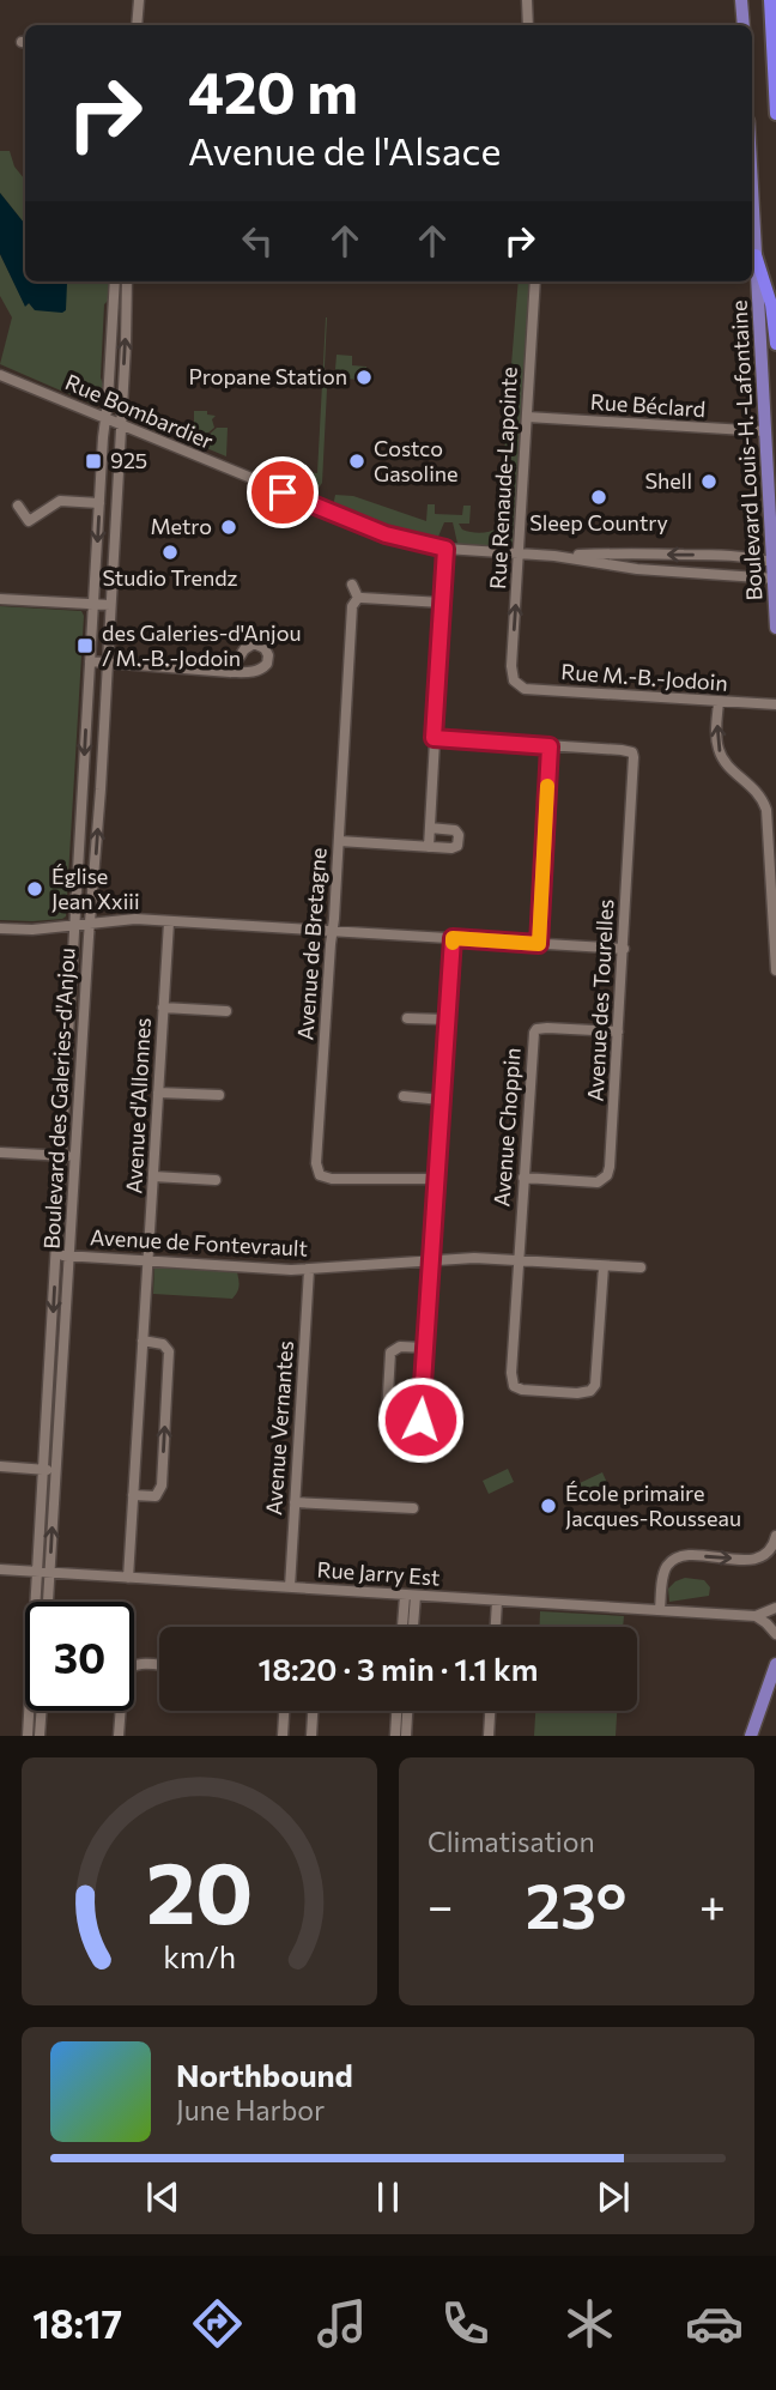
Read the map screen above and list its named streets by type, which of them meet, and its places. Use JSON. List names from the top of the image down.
{
  "streets": {
    "main road": ["Boulevard Louis-H.-Lafontaine"],
    "street": [
      "Rue Béclard",
      "Rue Bombardier",
      "Rue Renaude-Lapointe",
      "Rue M.-B.-Jodoin",
      "Avenue de Bretagne",
      "Avenue des Tourelles",
      "Boulevard des Galeries-d'Anjou",
      "Avenue d'Allonnes",
      "Avenue Choppin",
      "Avenue de Fontevrault",
      "Avenue Vernantes",
      "Rue Jarry Est"
    ]
  },
  "crossings": [
    ["Rue Béclard", "Boulevard Louis-H.-Lafontaine"],
    ["Rue Béclard", "Rue Renaude-Lapointe"],
    ["Rue Bombardier", "Boulevard Louis-H.-Lafontaine"],
    ["Rue Bombardier", "Rue Renaude-Lapointe"],
    ["Rue Bombardier", "Boulevard des Galeries-d'Anjou"],
    ["Rue Renaude-Lapointe", "Rue M.-B.-Jodoin"],
    ["Avenue des Tourelles", "Avenue Choppin"],
    ["Boulevard des Galeries-d'Anjou", "Avenue de Fontevrault"],
    ["Boulevard des Galeries-d'Anjou", "Rue Jarry Est"],
    ["Avenue d'Allonnes", "Avenue de Fontevrault"],
    ["Avenue d'Allonnes", "Rue Jarry Est"],
    ["Avenue Choppin", "Avenue de Fontevrault"],
    ["Avenue de Fontevrault", "Avenue Vernantes"],
    ["Avenue Vernantes", "Rue Jarry Est"]
  ],
  "places": {
    "other": [
      "Propane Station",
      "Costco Gasoline",
      "Shell",
      "Sleep Country",
      "Metro",
      "Studio Trendz",
      "Église Jean Xxiii",
      "École primaire Jacques-Rousseau"
    ],
    "transit": ["925", "des Galeries-d'Anjou / M.-B.-Jodoin"]
  },
  "page": {
    "turn": ["420 m", "Avenue de l'Alsace"],
    "limit": "30",
    "trip": "18:20 · 3 min · 1.1 km",
    "tile": "Climatisation",
    "heat": ["−", "23°", "+"],
    "song": ["Northbound", "June Harbor"],
    "tabs": "18:17",
    "gauge": ["20", "km/h"]
  }
}
